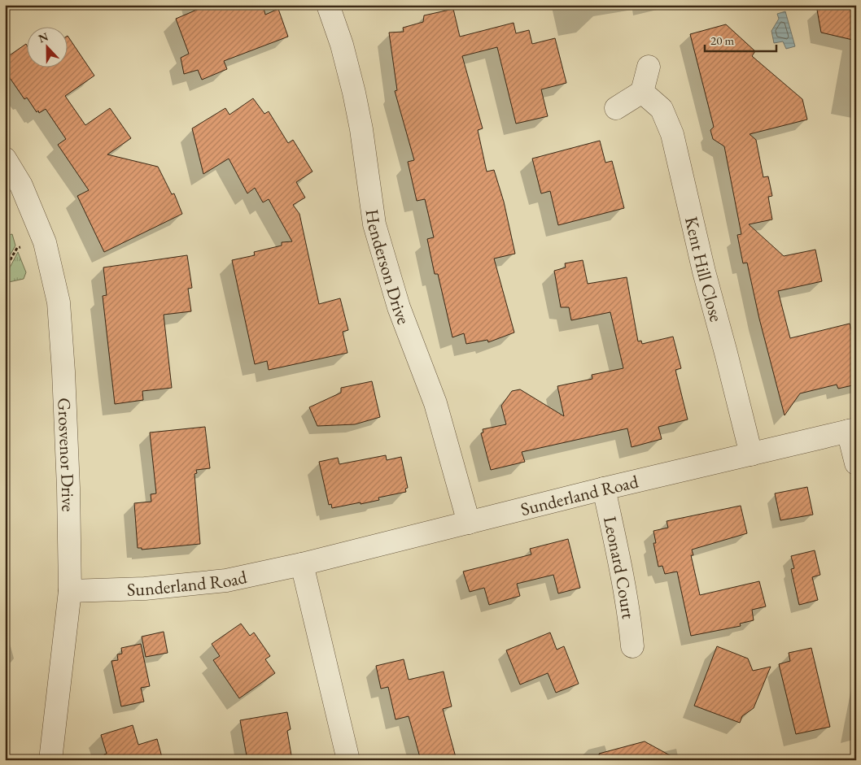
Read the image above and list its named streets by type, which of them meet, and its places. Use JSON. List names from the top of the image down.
{
  "streets": {
    "street": [
      "Henderson Drive",
      "Kent Hill Close",
      "Grosvenor Drive",
      "Sunderland Road",
      "Leonard Court"
    ]
  },
  "crossings": [
    ["Henderson Drive", "Sunderland Road"],
    ["Kent Hill Close", "Sunderland Road"],
    ["Grosvenor Drive", "Sunderland Road"],
    ["Sunderland Road", "Leonard Court"]
  ],
  "scale_bar": "20 m",
  "north": "top"
}
